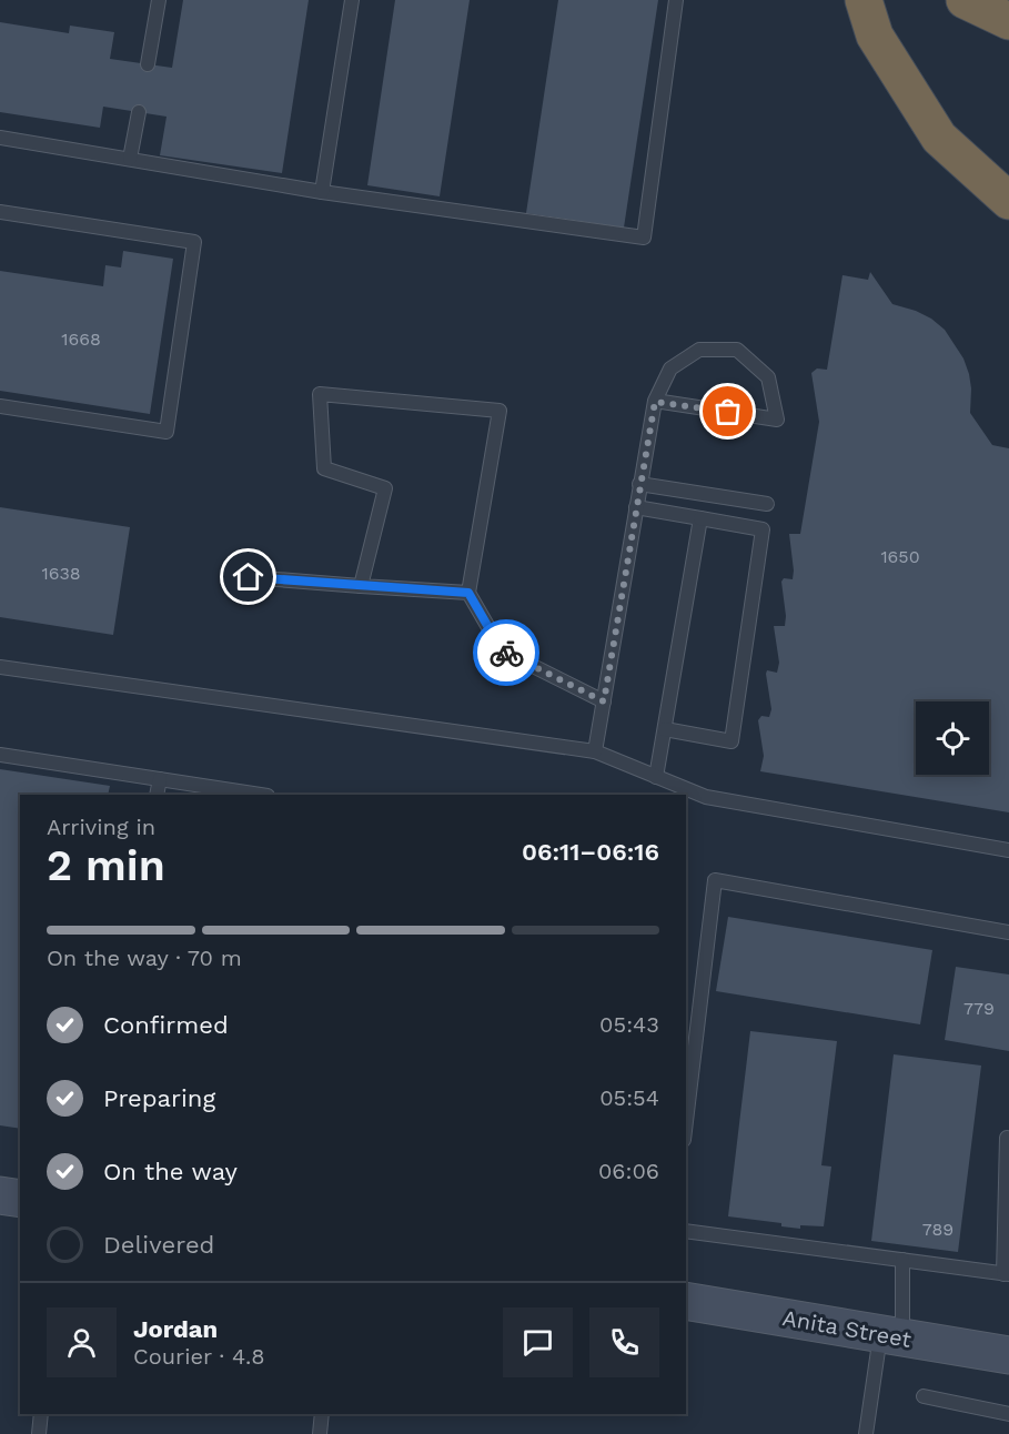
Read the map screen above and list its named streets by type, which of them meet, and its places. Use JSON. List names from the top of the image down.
{
  "streets": {
    "street": ["Anita Street"]
  },
  "house_numbers": [
    "1668",
    "1650",
    "1638",
    "779",
    "789"
  ],
  "page": {
    "heading": ["2 min", "Arriving in", "06:11–06:16"],
    "panel": ["Jordan", "Courier · 4.8"],
    "bar": "On the way · 70 m",
    "list": [
      ["Confirmed", "05:43"],
      ["Preparing", "05:54"],
      ["On the way", "06:06"],
      "Delivered"
    ]
  }
}
